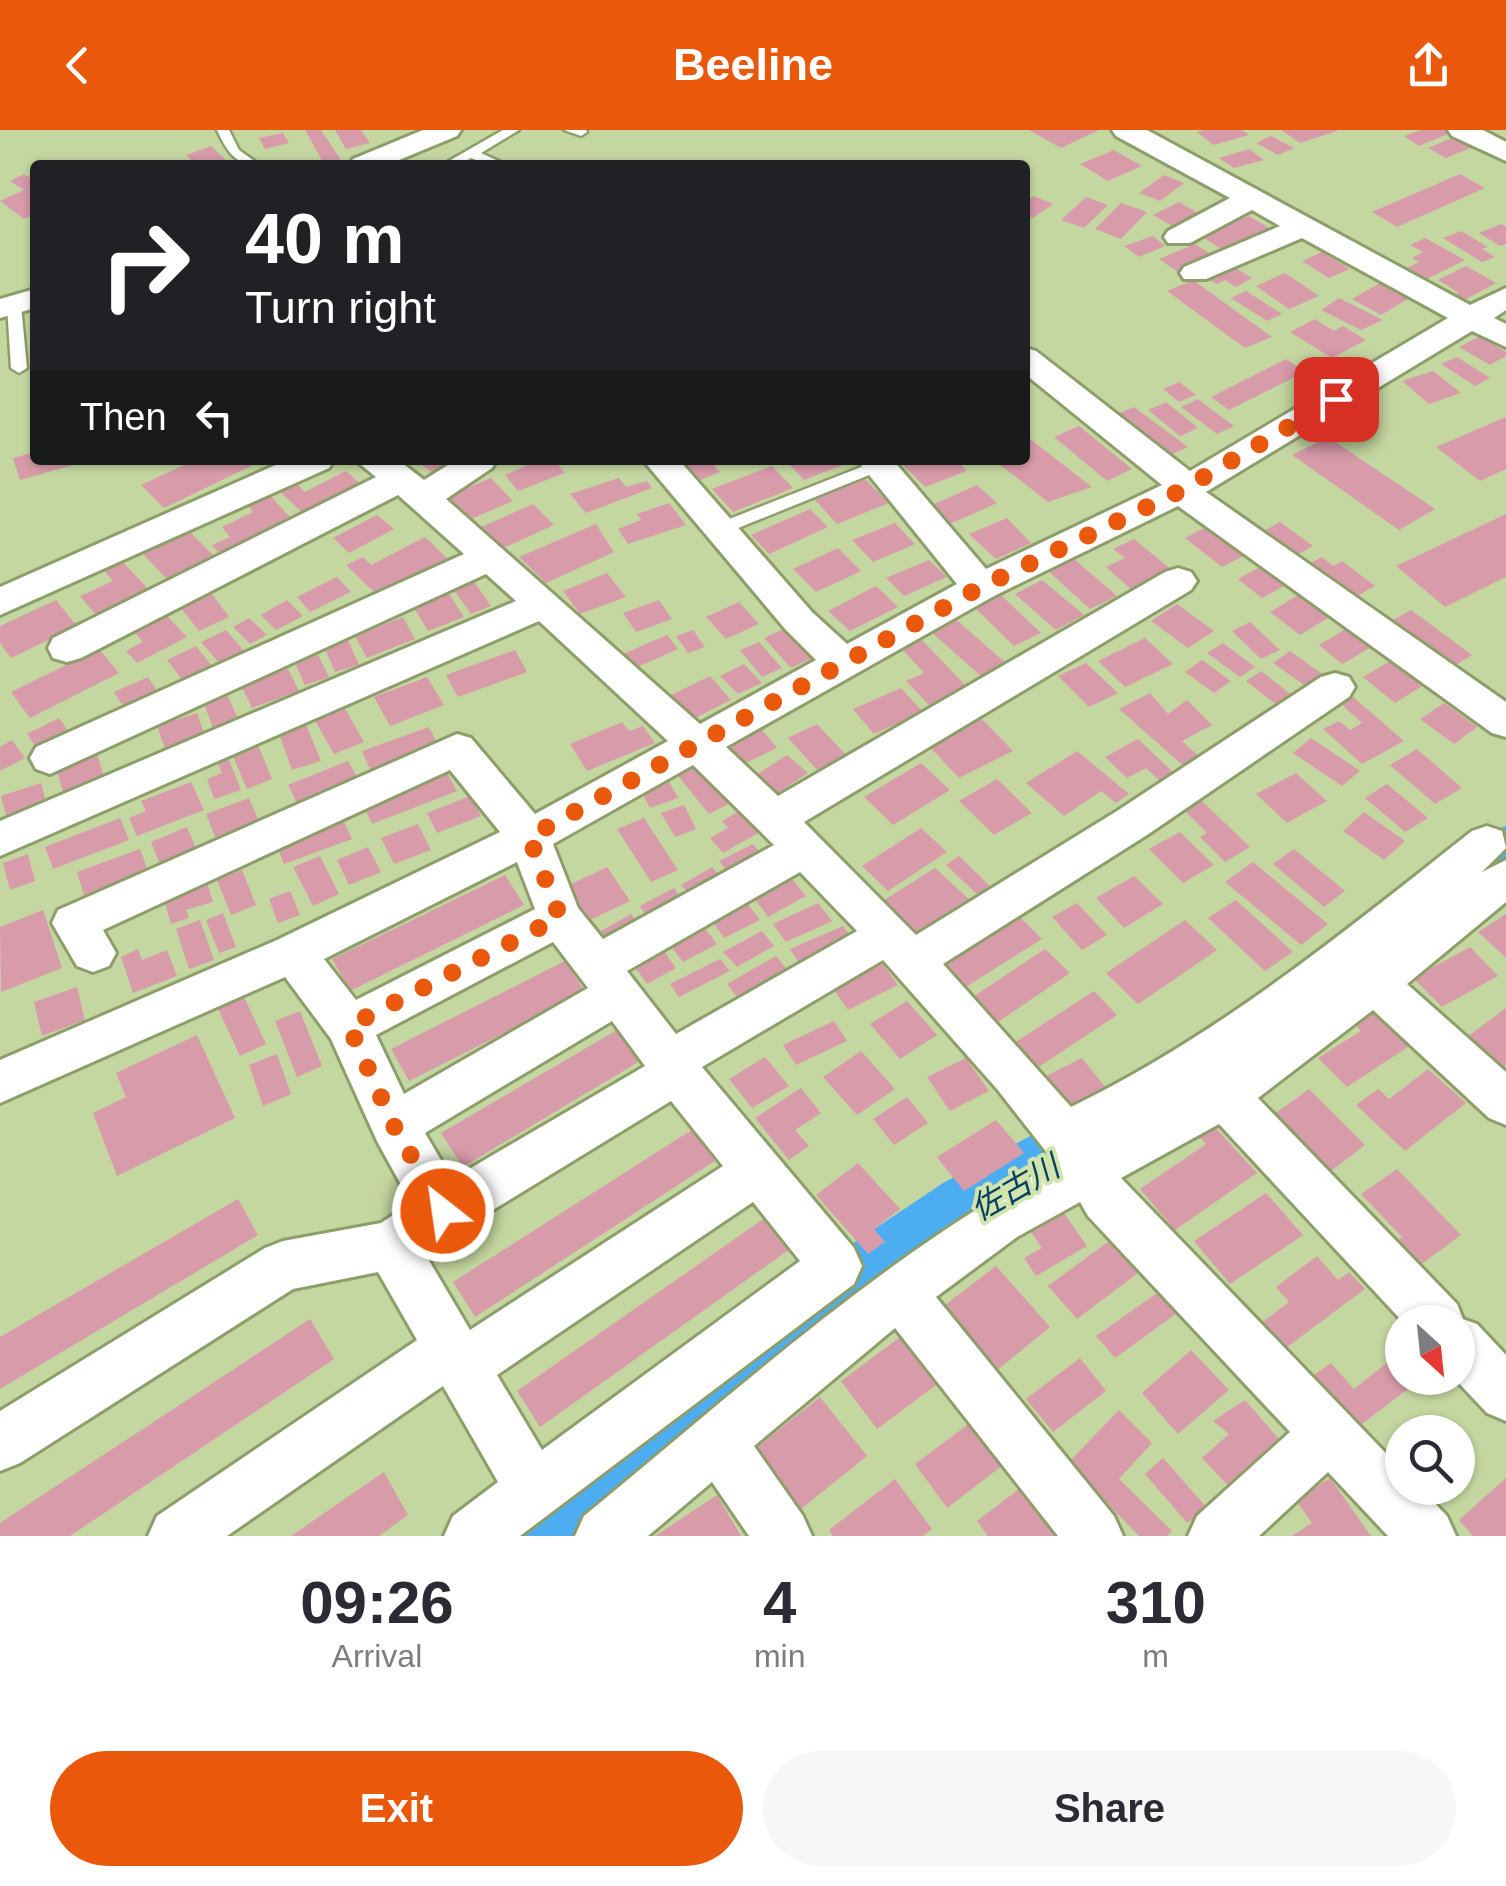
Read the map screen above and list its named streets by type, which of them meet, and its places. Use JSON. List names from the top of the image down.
{
  "water": ["佐古川"],
  "north": "bottom right",
  "page": {
    "header": "Beeline",
    "turn": ["40 m", "Turn right"],
    "then": "Then",
    "eta": [
      "09:26",
      "Arrival",
      "4",
      "min",
      "310",
      "m"
    ],
    "buttons": ["Exit", "Share"]
  }
}
